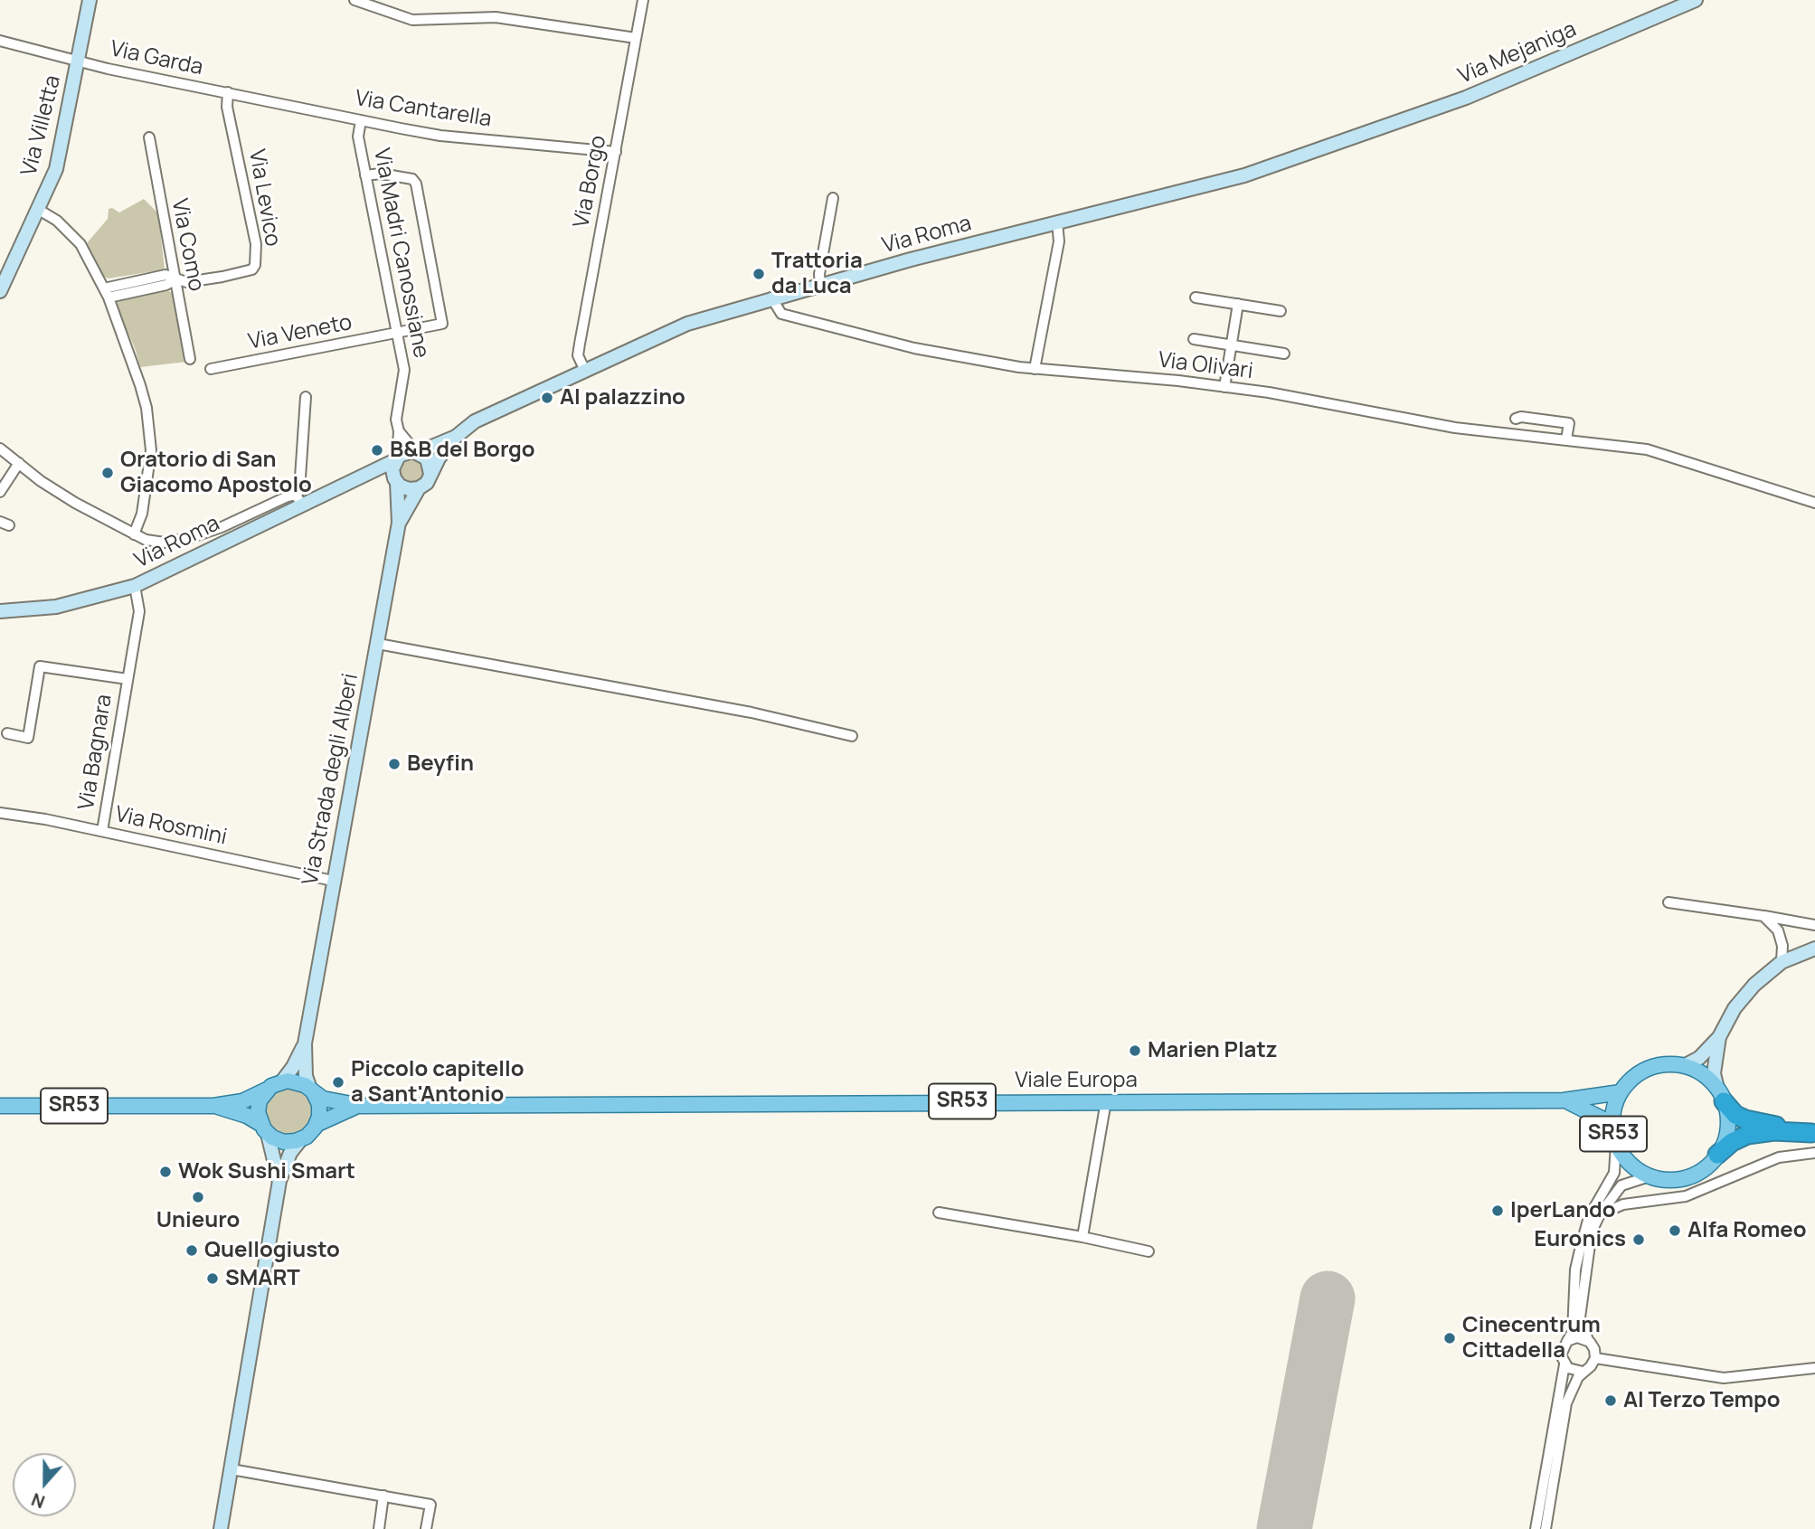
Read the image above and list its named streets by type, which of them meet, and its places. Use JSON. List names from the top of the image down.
{
  "streets": {
    "highway": ["SR53"],
    "main road": [
      "Via Mejaniga",
      "Via Villetta",
      "Via Roma",
      "Via Strada degli Alberi",
      "Viale Europa"
    ],
    "street": [
      "Via Garda",
      "Via Cantarella",
      "Via Borgo",
      "Via Levico",
      "Via Como",
      "Via Madri Canossiane",
      "Via Veneto",
      "Via Olivari",
      "Via Bagnara",
      "Via Rosmini"
    ]
  },
  "crossings": [
    ["Via Mejaniga", "Via Roma"],
    ["Via Garda", "Via Cantarella"],
    ["Via Garda", "Via Villetta"],
    ["Via Garda", "Via Levico"],
    ["Via Cantarella", "Via Borgo"],
    ["Via Cantarella", "Via Levico"],
    ["Via Cantarella", "Via Madri Canossiane"],
    ["Via Borgo", "Via Roma"],
    ["Via Levico", "Via Como"],
    ["Via Roma", "Via Madri Canossiane"],
    ["Via Roma", "Via Olivari"],
    ["Via Roma", "Via Bagnara"],
    ["Via Roma", "Via Strada degli Alberi"],
    ["Via Madri Canossiane", "Via Veneto"],
    ["Via Madri Canossiane", "Via Strada degli Alberi"],
    ["Via Bagnara", "Via Rosmini"],
    ["Via Strada degli Alberi", "Via Rosmini"],
    ["Via Strada degli Alberi", "Viale Europa"],
    ["Via Strada degli Alberi", "SR53"],
    ["Viale Europa", "SR53"]
  ],
  "places": [
    "Trattoria da Luca",
    "Al palazzino",
    "B&B del Borgo",
    "Oratorio di San Giacomo Apostolo",
    "Beyfin",
    "Marien Platz",
    "Piccolo capitello a Sant'Antonio",
    "Wok Sushi Smart",
    "Unieuro",
    "IperLando",
    "Alfa Romeo",
    "Euronics",
    "Quellogiusto",
    "SMART",
    "Cinecentrum Cittadella",
    "Al Terzo Tempo"
  ],
  "north": "bottom"
}
